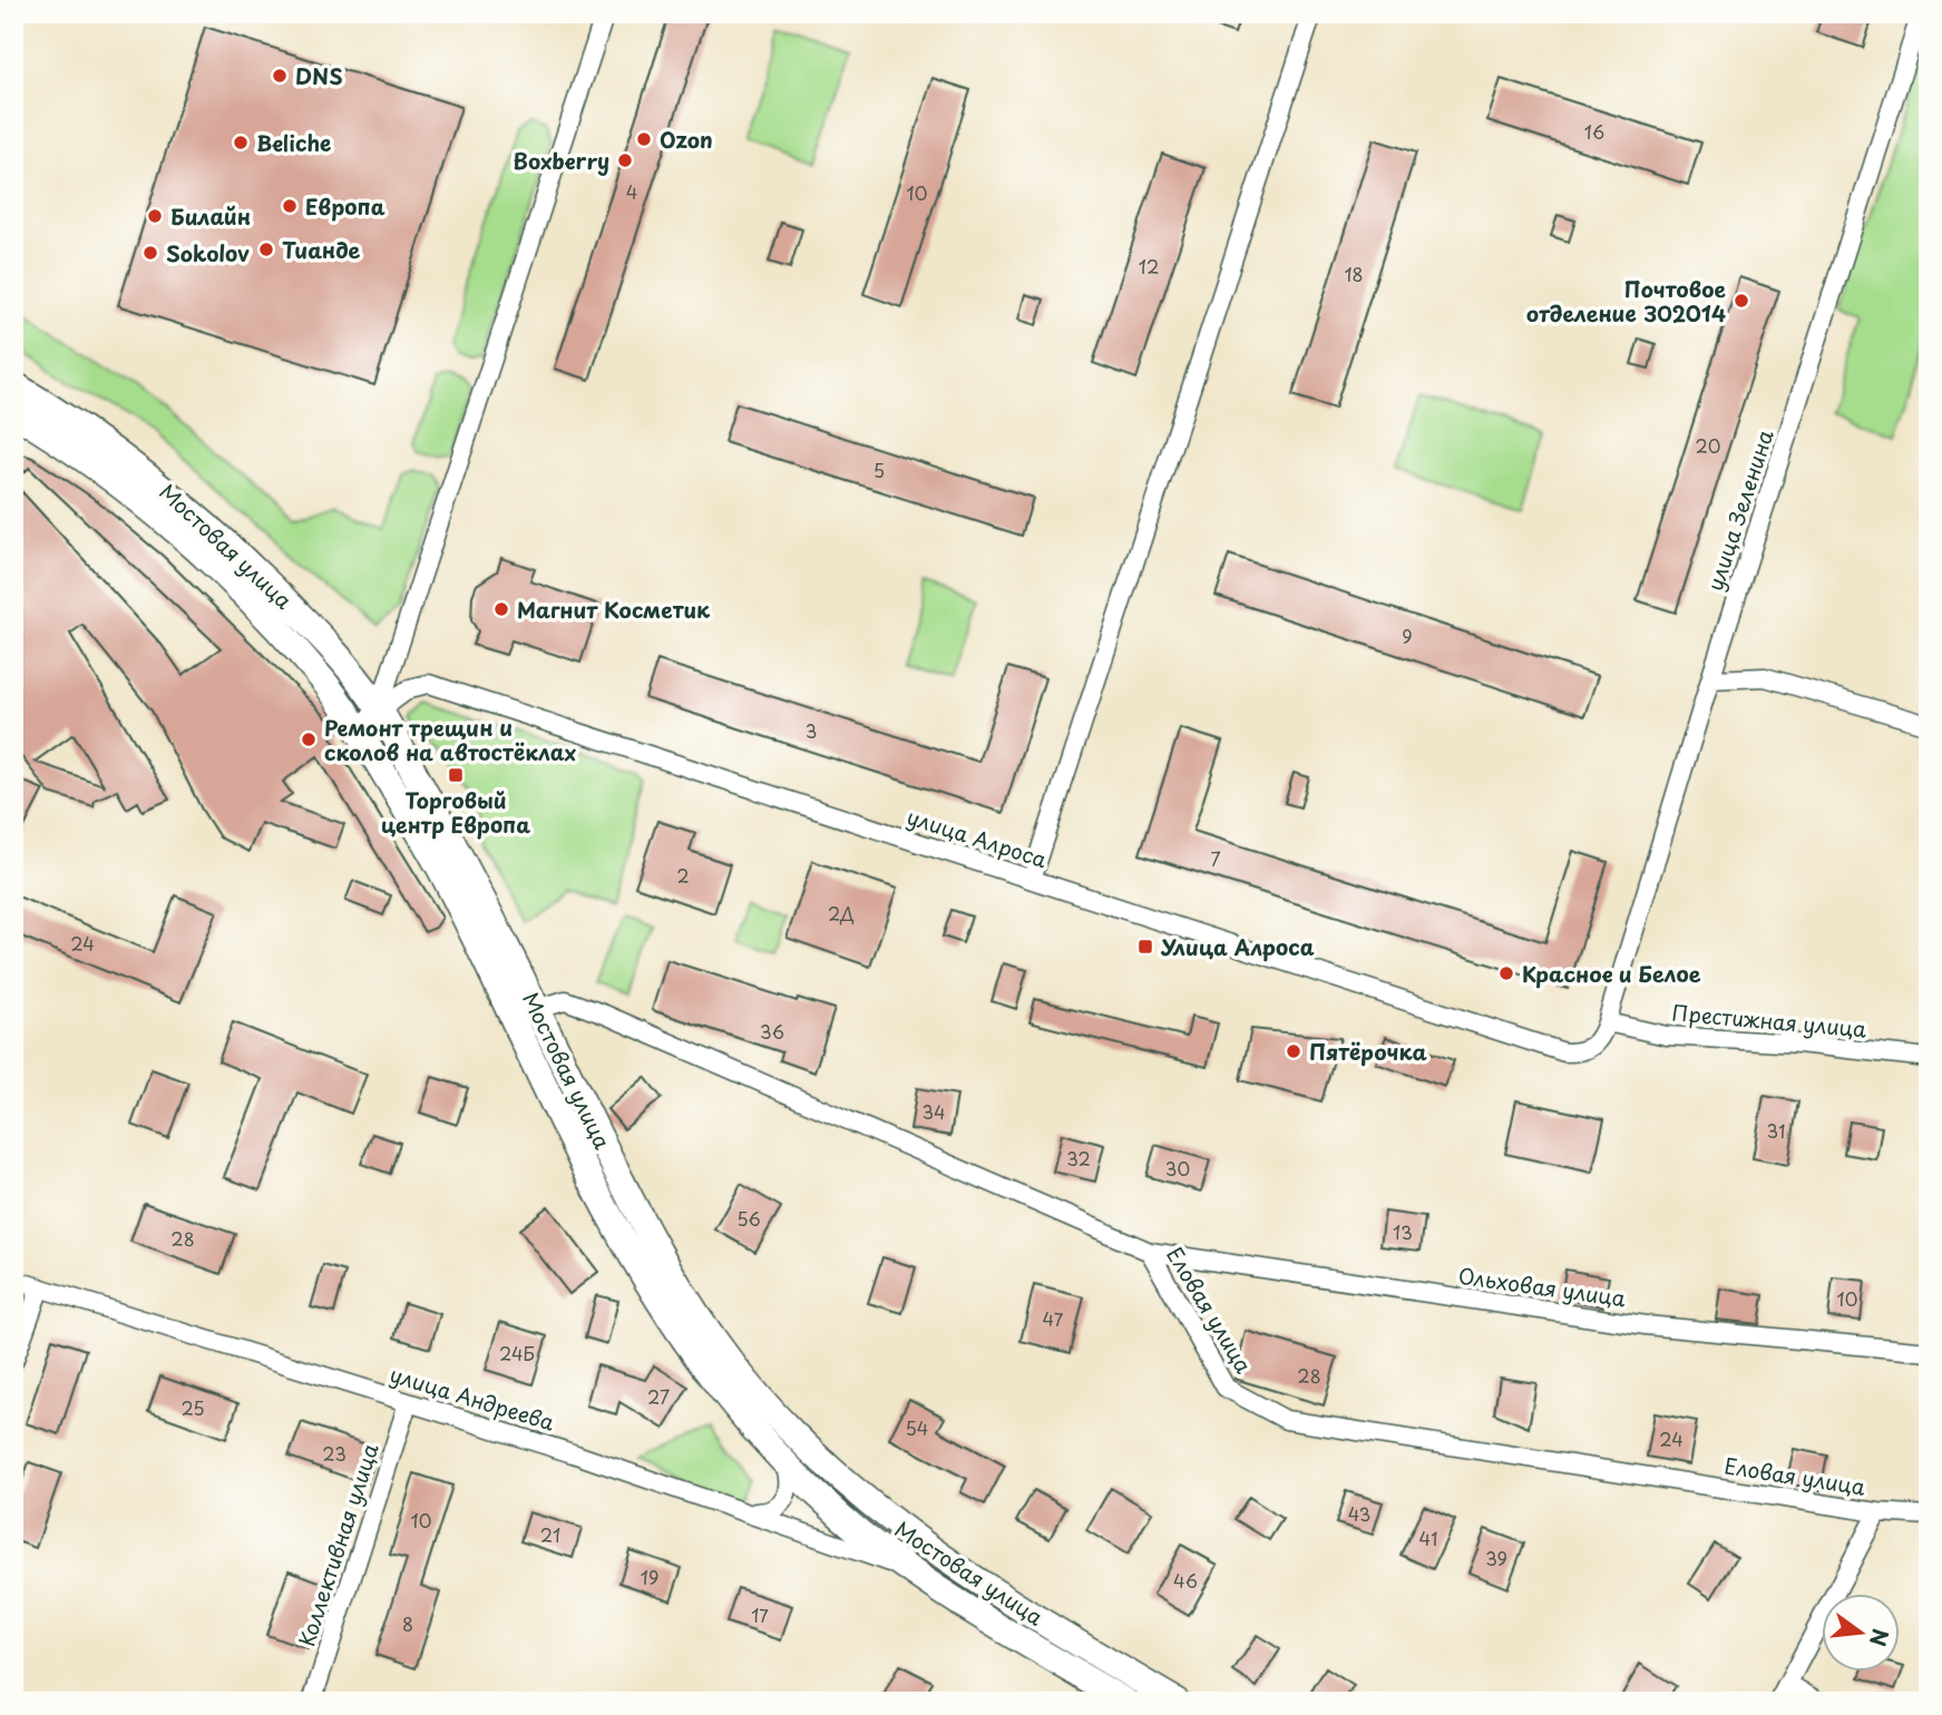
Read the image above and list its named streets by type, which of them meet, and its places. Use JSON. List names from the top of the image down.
{
  "streets": {
    "main road": ["Мостовая улица"],
    "street": [
      "улица Зеленина",
      "улица Алроса",
      "Престижная улица",
      "Ольховая улица",
      "Еловая улица",
      "улица Андреева",
      "Коллективная улица"
    ]
  },
  "crossings": [
    ["улица Зеленина", "улица Алроса"],
    ["улица Зеленина", "Престижная улица"],
    ["Мостовая улица", "улица Алроса"],
    ["Мостовая улица", "Еловая улица"],
    ["Мостовая улица", "улица Андреева"],
    ["улица Алроса", "Престижная улица"],
    ["Ольховая улица", "Еловая улица"],
    ["улица Андреева", "Коллективная улица"]
  ],
  "places": {
    "other": [
      "DNS",
      "Ozon",
      "Beliche",
      "Boxberry",
      "Европа",
      "Билайн",
      "Тианде",
      "Sokolov",
      "Почтовое отделение 302014",
      "Магнит Косметик",
      "Ремонт трещин и сколов на автостёклах",
      "Красное и Белое",
      "Пятёрочка"
    ],
    "transit": ["Торговый центр Европа", "Улица Алроса"]
  },
  "house_numbers": [
    "16",
    "4",
    "10",
    "12",
    "18",
    "20",
    "5",
    "9",
    "3",
    "7",
    "2",
    "2Д",
    "24",
    "36",
    "34",
    "31",
    "32",
    "30",
    "56",
    "13",
    "28",
    "10",
    "47",
    "24Б",
    "28",
    "27",
    "25",
    "54",
    "24",
    "23",
    "43",
    "10",
    "21",
    "41",
    "39",
    "19",
    "46",
    "17",
    "8"
  ],
  "north": "right"
}
